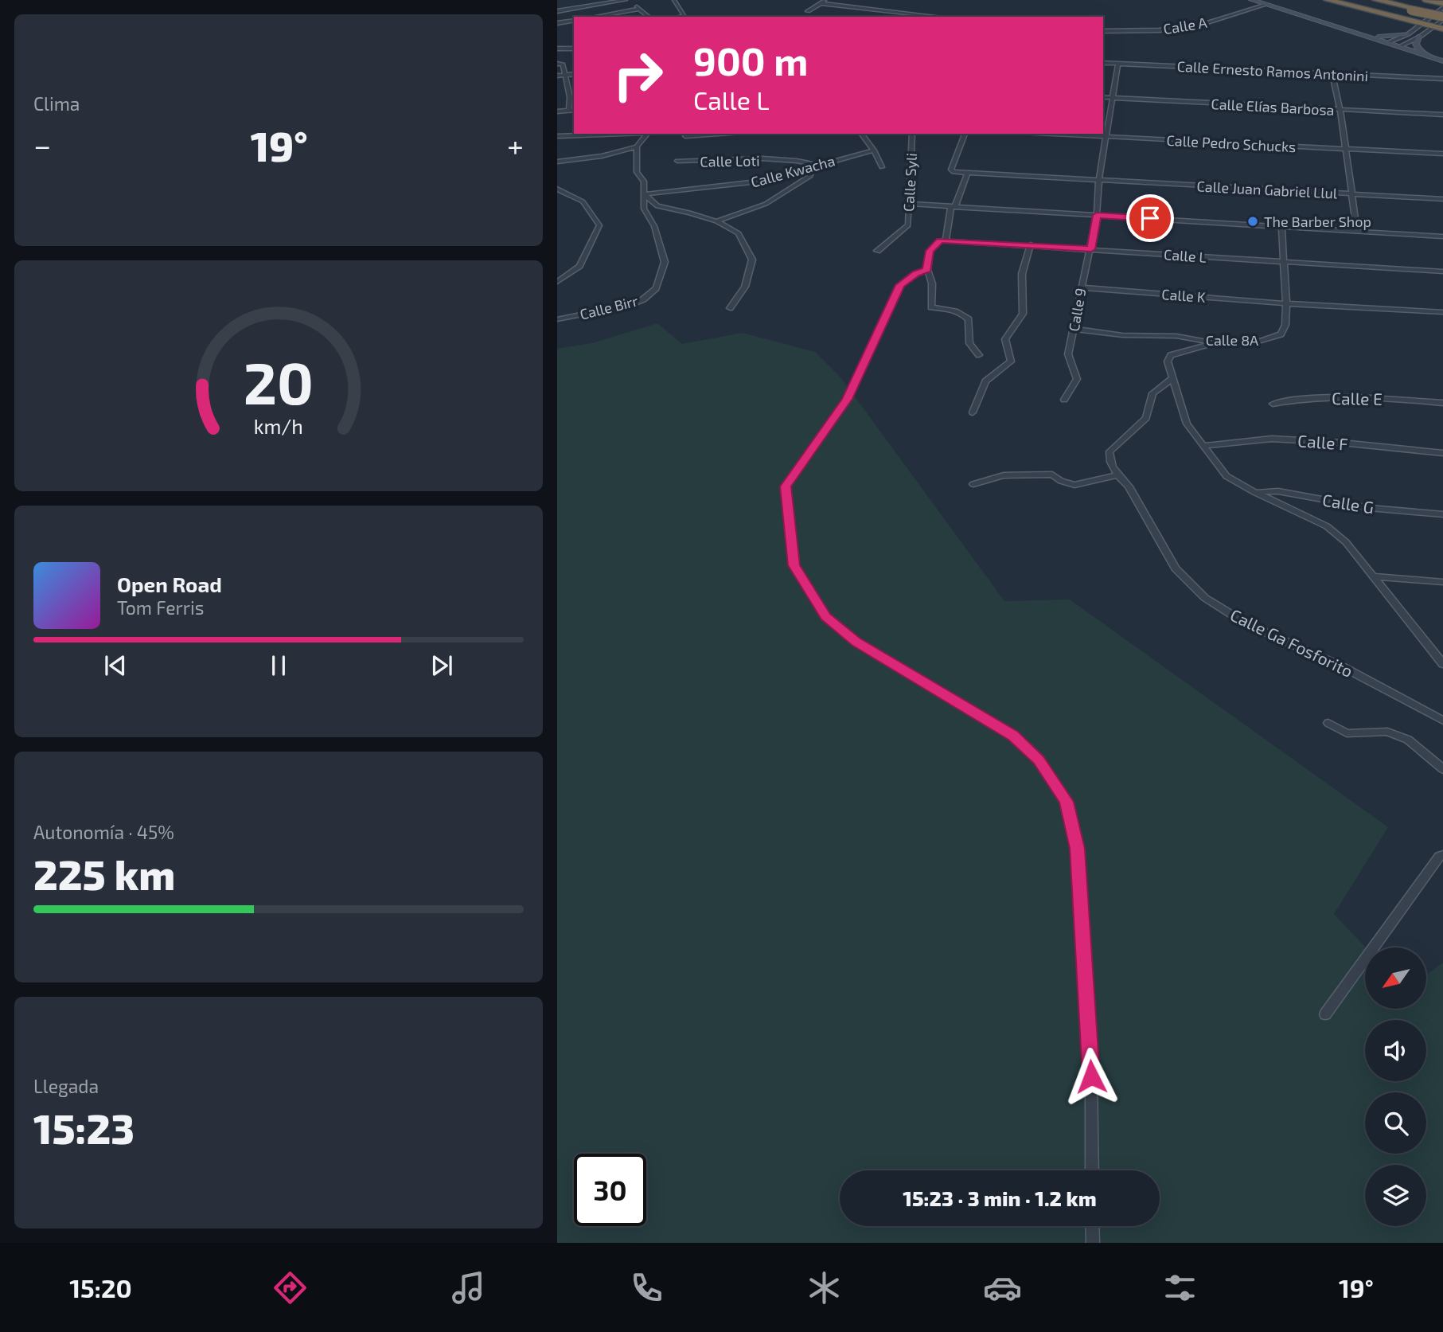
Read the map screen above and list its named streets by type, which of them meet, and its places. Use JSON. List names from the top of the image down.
{
  "streets": {
    "street": [
      "Calle A",
      "Calle Ernesto Ramos Antonini",
      "Calle Elías Barbosa",
      "Calle Pedro Schucks",
      "Calle Loti",
      "Calle Kwacha",
      "Calle Syli",
      "Calle Juan Gabriel Llul",
      "Calle L",
      "Calle K",
      "Calle Birr",
      "Calle 9",
      "Calle 8A",
      "Calle E",
      "Calle F",
      "Calle G",
      "Calle Ga Fosforito"
    ]
  },
  "crossings": [
    ["Calle Ernesto Ramos Antonini", "Calle 9"],
    ["Calle Elías Barbosa", "Calle 9"],
    ["Calle Pedro Schucks", "Calle 9"],
    ["Calle Loti", "Calle Kwacha"],
    ["Calle Kwacha", "Calle Birr"],
    ["Calle Juan Gabriel Llul", "Calle 9"],
    ["Calle L", "Calle 9"],
    ["Calle L", "Calle 8A"],
    ["Calle K", "Calle 9"],
    ["Calle K", "Calle 8A"],
    ["Calle 9", "Calle 8A"]
  ],
  "places": ["The Barber Shop"],
  "north": "bottom left",
  "page": {
    "tile": [
      "Clima",
      ["Autonomía · 45%", "225 km"],
      ["Llegada", "15:23"]
    ],
    "turn": ["900 m", "Calle L"],
    "heat": ["−", "19°", "+"],
    "song": ["Open Road", "Tom Ferris"],
    "limit": "30",
    "trip": "15:23 · 3 min · 1.2 km",
    "tabs": ["15:20", "19°"],
    "gauge": ["20", "km/h"]
  }
}
